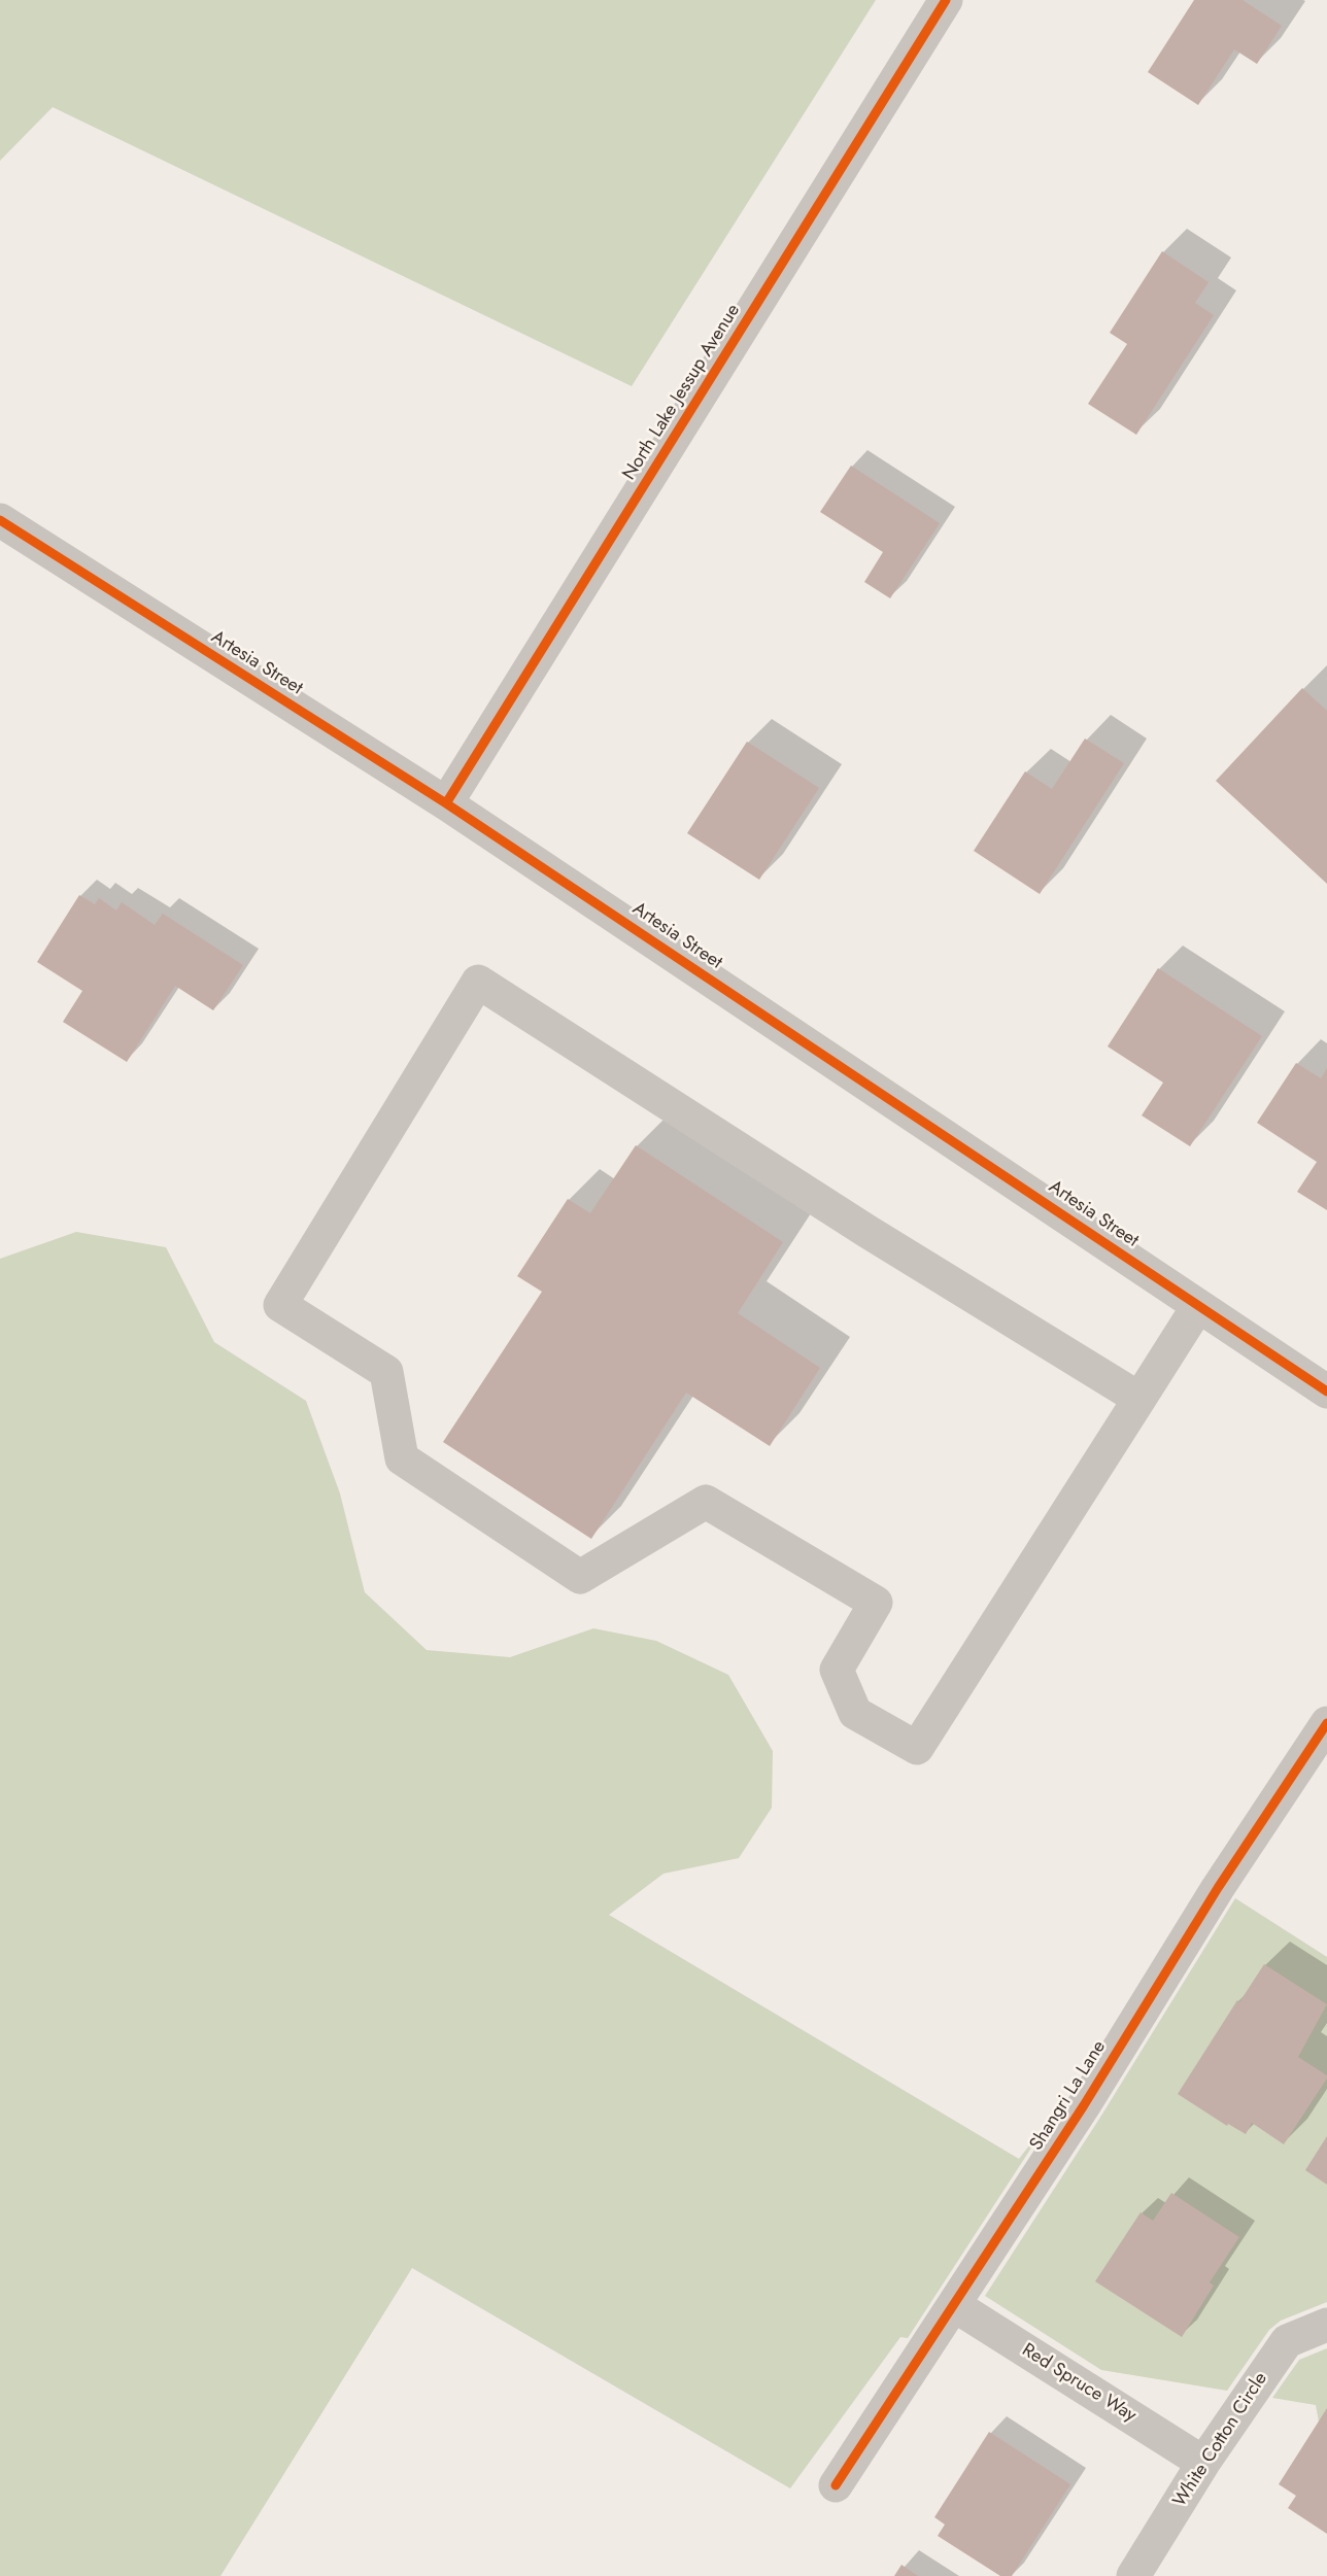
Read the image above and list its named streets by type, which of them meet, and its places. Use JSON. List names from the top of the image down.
{
  "streets": {
    "street": [
      "North Lake Jessup Avenue",
      "Artesia Street",
      "Shangri La Lane",
      "Red Spruce Way",
      "White Cotton Circle"
    ]
  },
  "crossings": [
    ["North Lake Jessup Avenue", "Artesia Street"],
    ["Shangri La Lane", "Red Spruce Way"],
    ["Red Spruce Way", "White Cotton Circle"]
  ]
}
